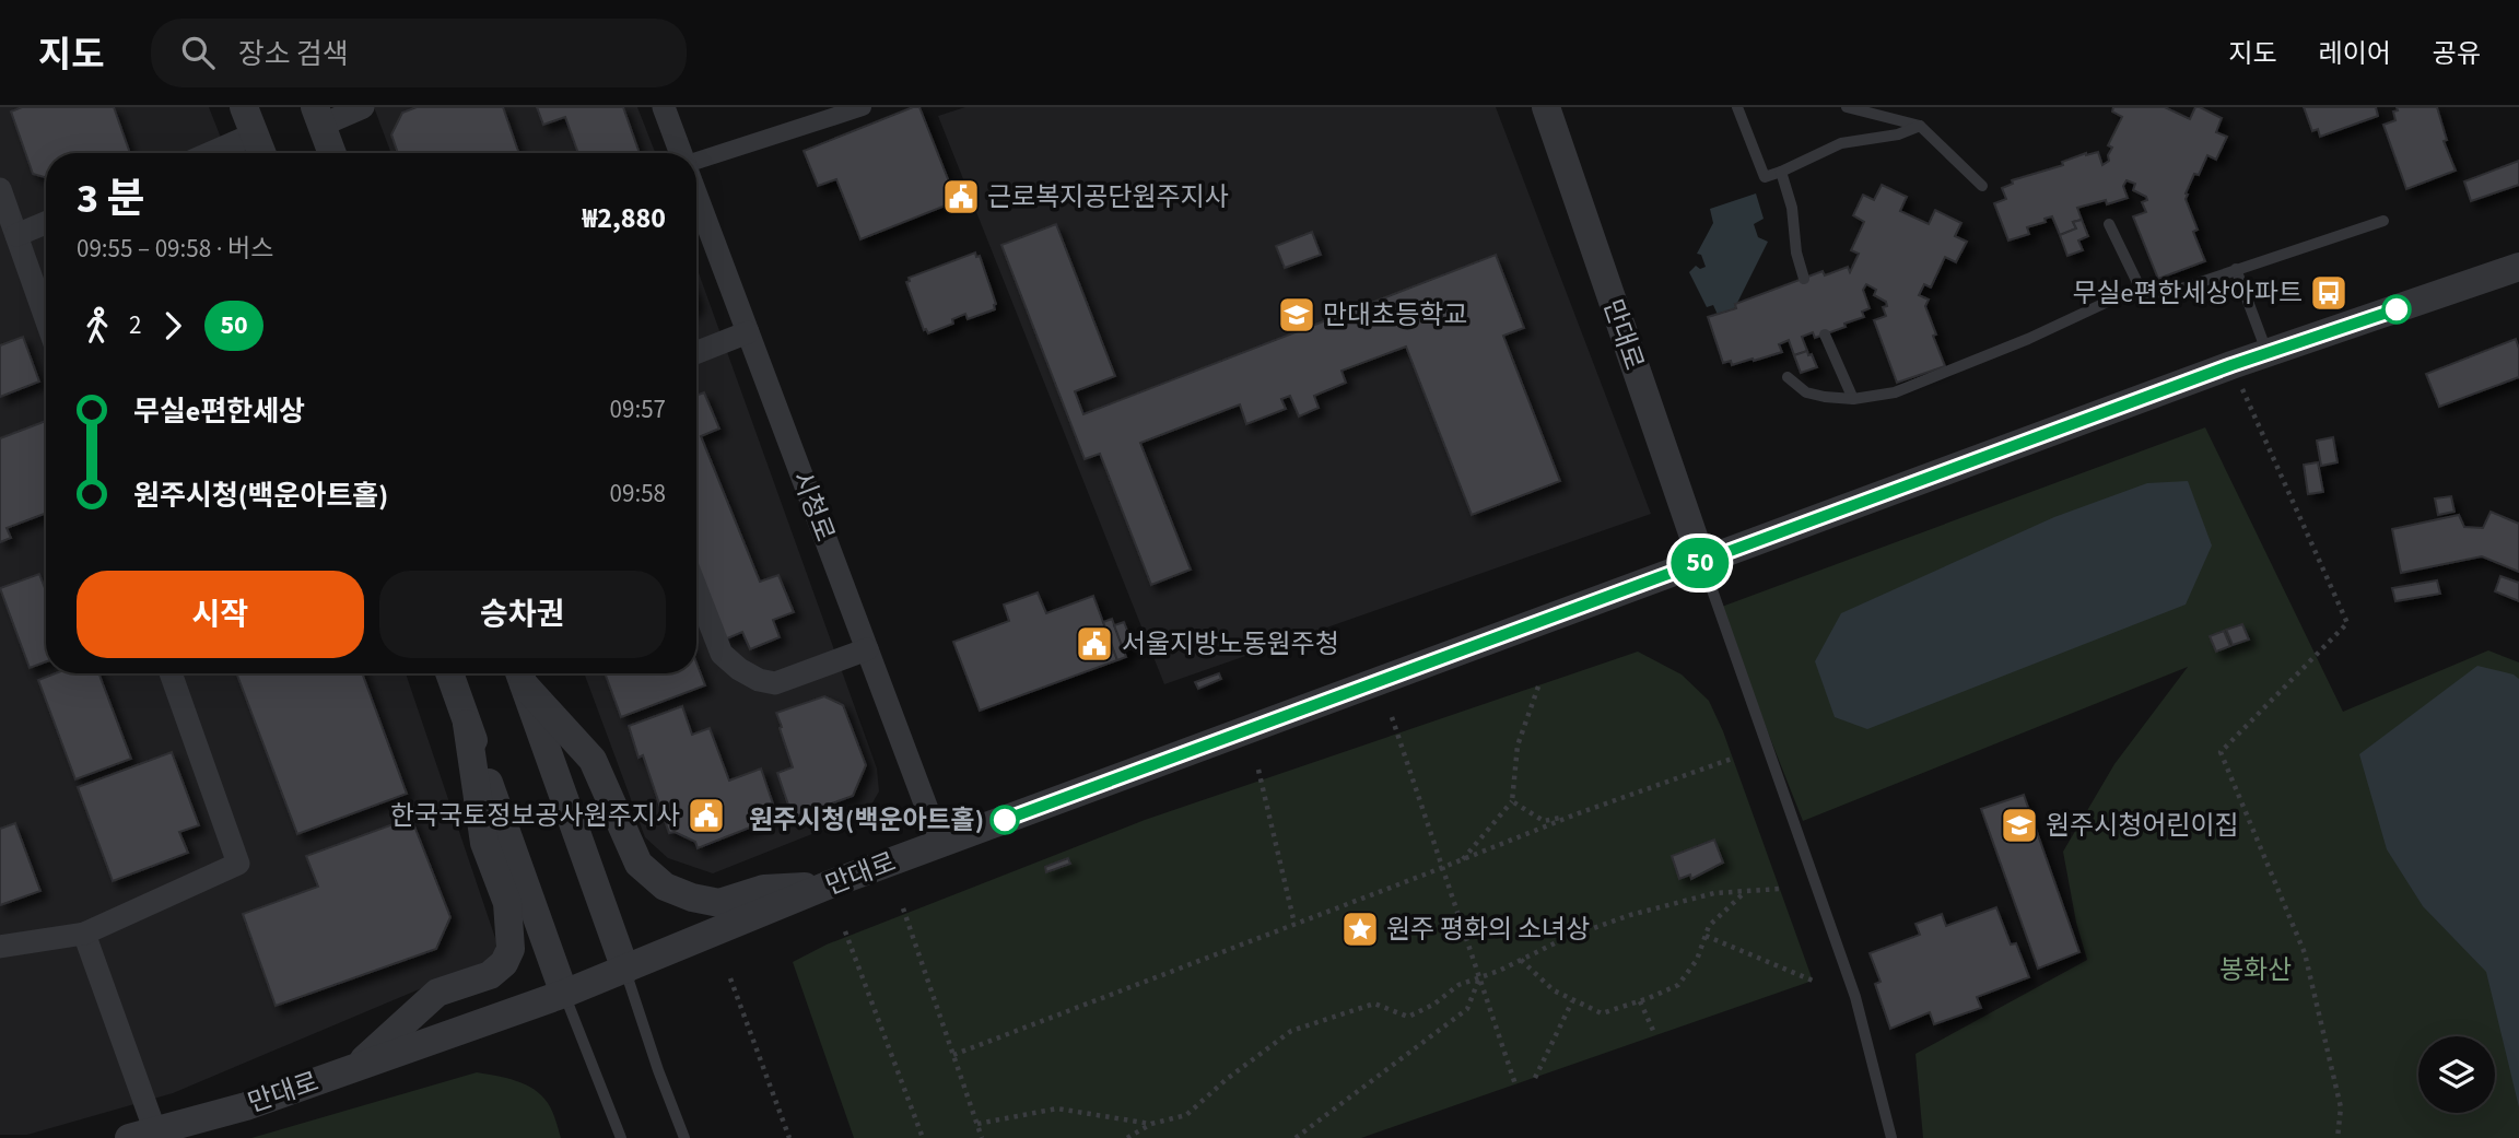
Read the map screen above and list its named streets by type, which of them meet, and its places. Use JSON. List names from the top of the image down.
{
  "streets": {
    "street": ["만대로", "시청로"]
  },
  "crossings": [
    ["만대로", "시청로"]
  ],
  "parks": ["봉화산"],
  "places": {
    "public building": ["근로복지공단원주지사", "서울지방노동원주청", "한국국토정보공사원주지사"],
    "bus stop": ["무실e편한세상아파트"],
    "school or university": ["만대초등학교", "원주시청어린이집"],
    "other": ["원주시청(백운아트홀)"],
    "place": ["원주 평화의 소녀상"]
  },
  "lines": ["bus line 50"],
  "page": {
    "header": "지도",
    "search": "장소 검색",
    "nav": ["지도", "레이어", "공유"],
    "on_map": "50",
    "heading": ["3 분", "09:55 – 09:58 · 버스", "₩2,880"],
    "legs": ["2", "50"],
    "list": [
      {
        "name": "무실e편한세상",
        "value": "09:57"
      },
      {
        "name": "원주시청(백운아트홀)",
        "value": "09:58"
      }
    ],
    "buttons": ["시작", "승차권"]
  }
}
